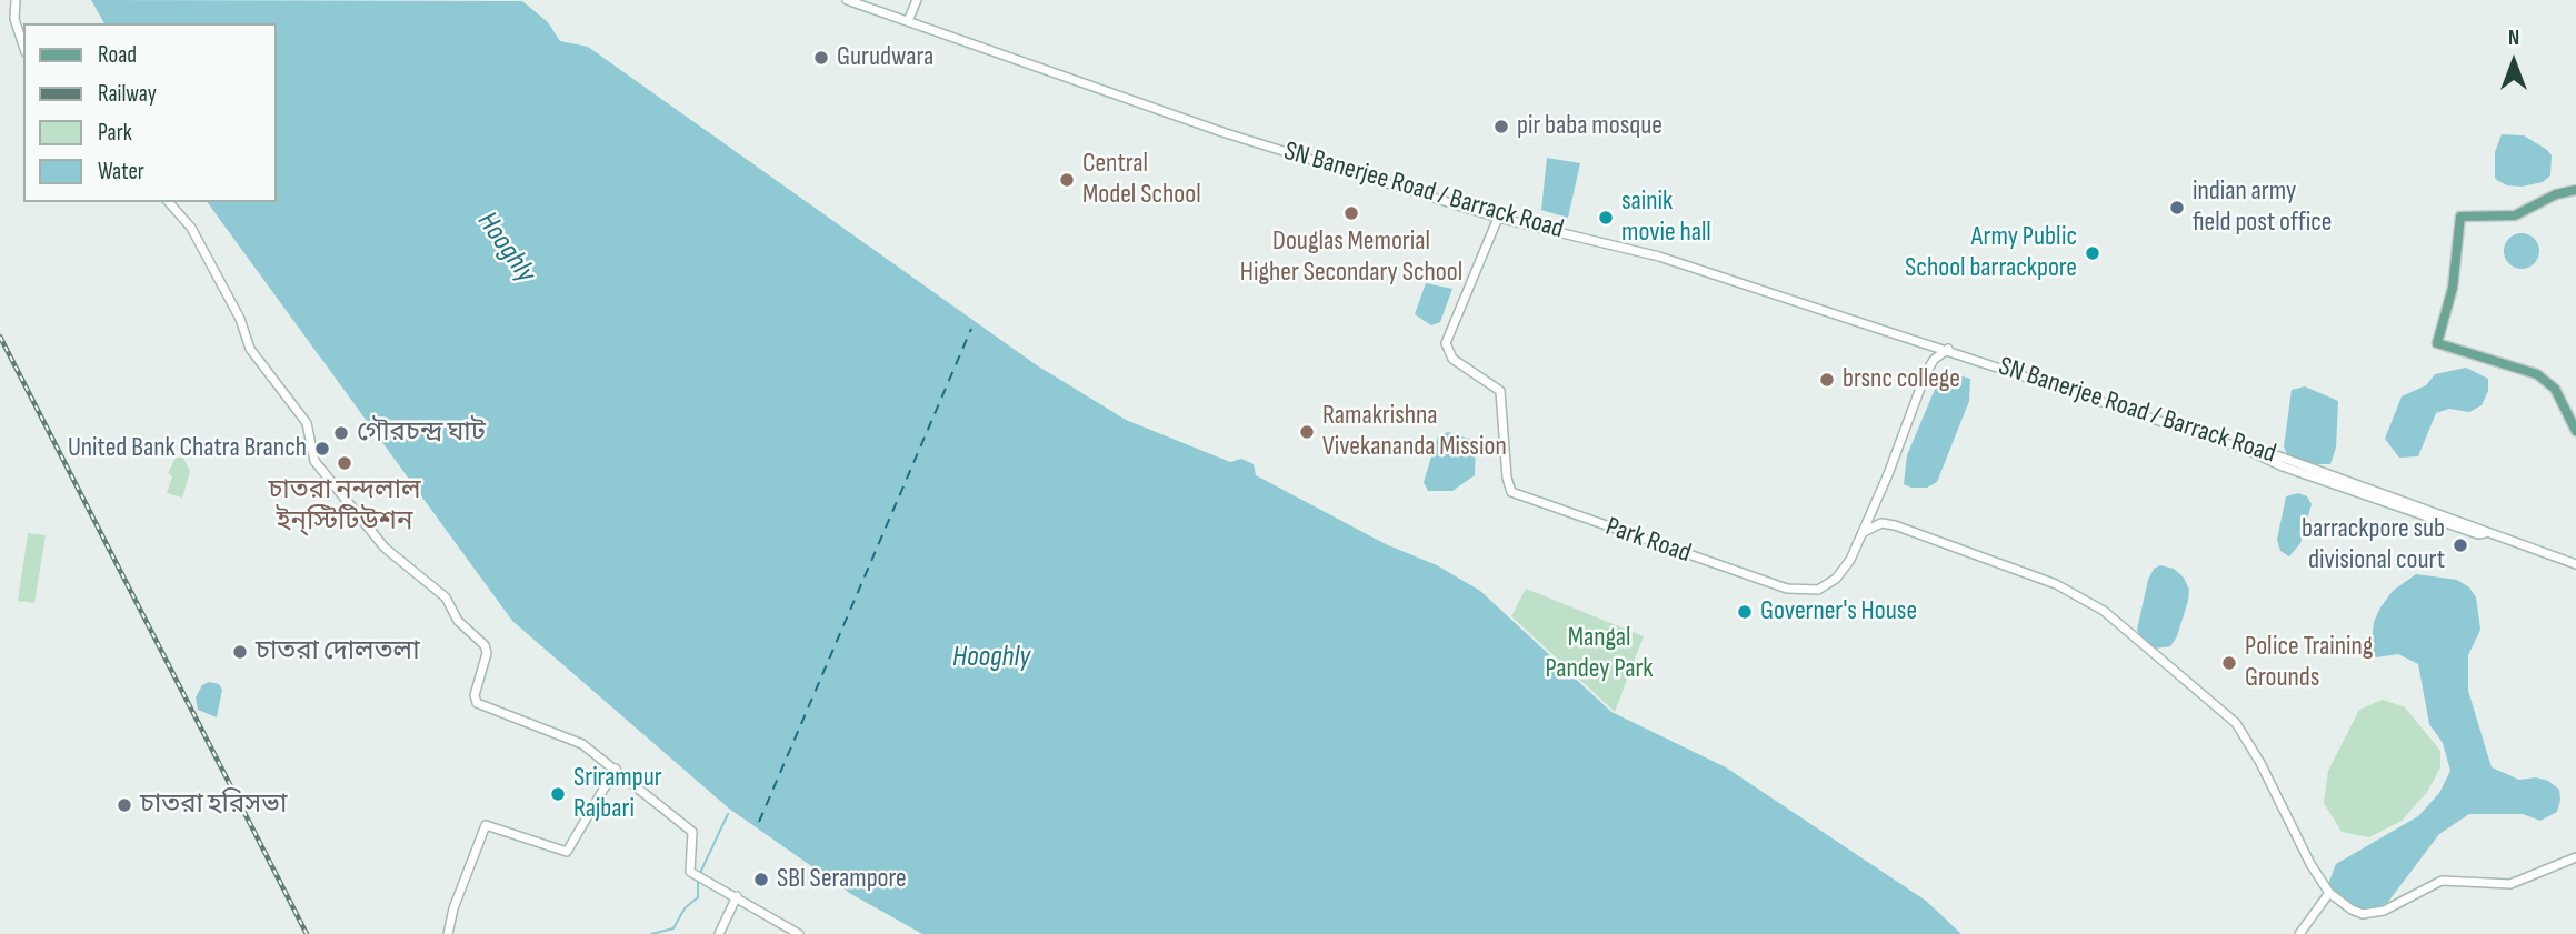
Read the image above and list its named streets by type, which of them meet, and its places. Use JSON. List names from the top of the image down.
{
  "streets": {
    "street": ["SN Banerjee Road / Barrack Road", "Park Road"]
  },
  "crossings": [
    ["SN Banerjee Road / Barrack Road", "Park Road"]
  ],
  "water": ["Hooghly"],
  "parks": ["Mangal Pandey Park"],
  "places": [
    "Gurudwara",
    "pir baba mosque",
    "Central Model School",
    "indian army field post office",
    "Douglas Memorial Higher Secondary School",
    "sainik movie hall",
    "Army Public School barrackpore",
    "brsnc college",
    "Ramakrishna Vivekananda Mission",
    "গৌরচন্দ্র ঘাট",
    "United Bank Chatra Branch",
    "চাতরা নন্দলাল ইন্‌স্টিটিউশন",
    "barrackpore sub divisional court",
    "Governer's House",
    "চাতরা দোলতলা",
    "Police Training Grounds",
    "Srirampur Rajbari",
    "চাতরা হরিসভা",
    "SBI Serampore"
  ],
  "legend": [
    "Road",
    "Railway",
    "Park",
    "Water"
  ],
  "north": "top"
}
